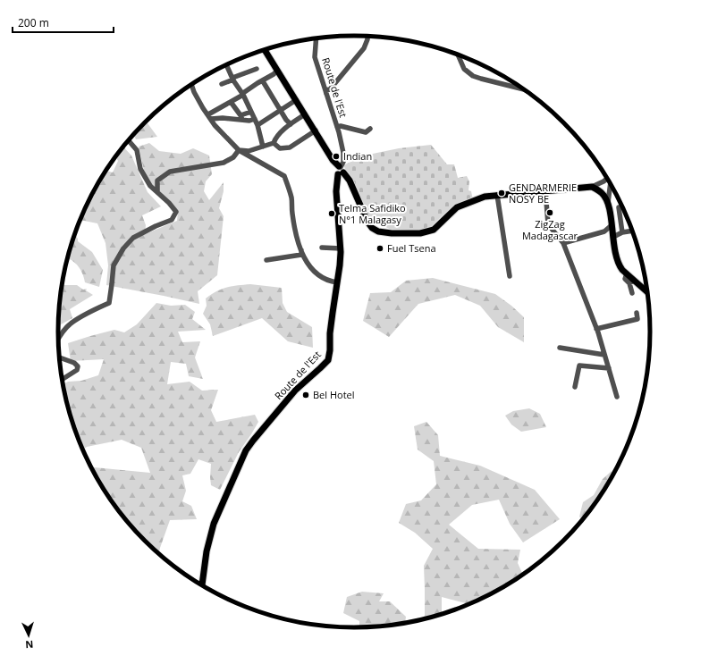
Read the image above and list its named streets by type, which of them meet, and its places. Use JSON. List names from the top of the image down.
{
  "streets": {
    "main road": ["Route de l'Est"]
  },
  "places": [
    "Indian",
    "GENDARMERIE NOSY BE",
    "ZigZag Madagascar",
    "Telma Safidiko N°1 Malagasy",
    "Fuel Tsena",
    "Bel Hotel"
  ],
  "scale_bar": "200 m",
  "north": "bottom"
}
